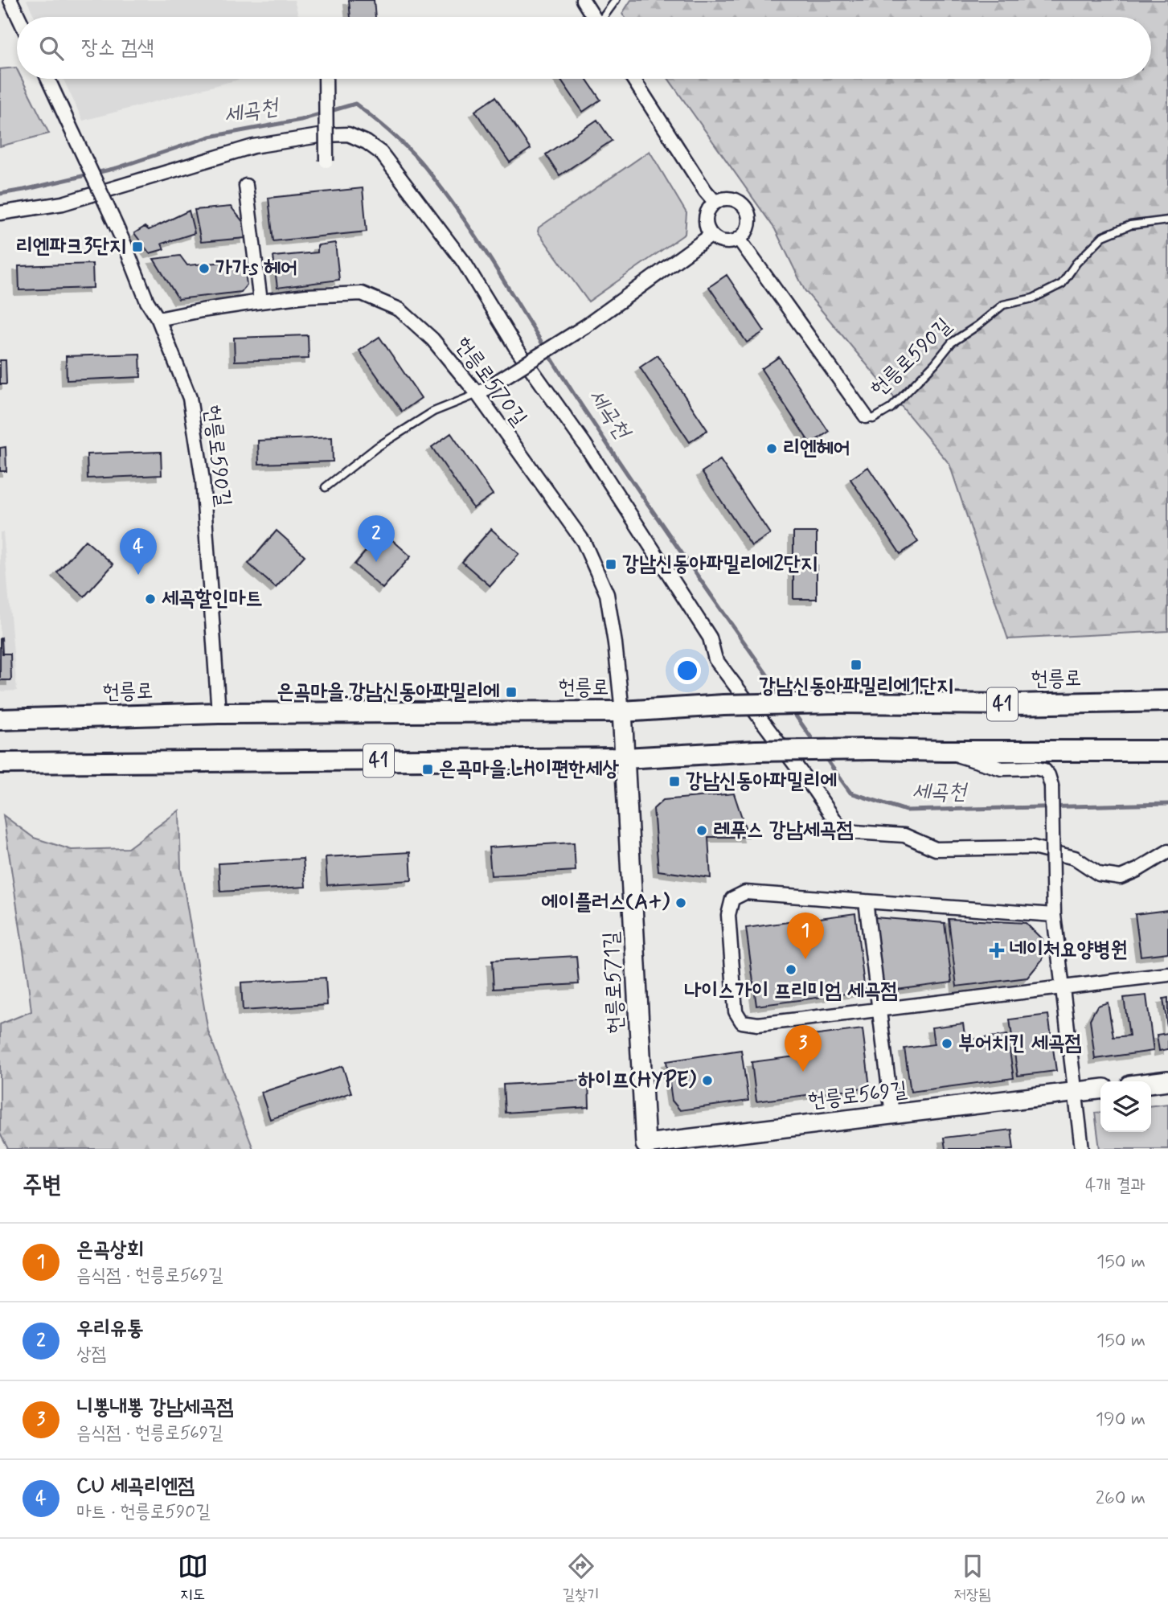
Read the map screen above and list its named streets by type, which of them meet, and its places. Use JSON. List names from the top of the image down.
{
  "streets": {
    "main road": ["헌릉로", "41"],
    "street": [
      "헌릉로590길",
      "헌릉로570길",
      "헌릉로571길",
      "헌릉로569길"
    ]
  },
  "crossings": [
    ["헌릉로590길", "헌릉로570길"],
    ["헌릉로590길", "헌릉로"],
    ["헌릉로570길", "헌릉로"],
    ["헌릉로570길", "헌릉로571길"],
    ["헌릉로", "헌릉로571길"],
    ["41", "헌릉로571길"],
    ["헌릉로571길", "헌릉로569길"]
  ],
  "water": ["세곡천"],
  "places": {
    "transit": [
      "리엔파크3단지",
      "강남신동아파밀리에2단지",
      "강남신동아파밀리에1단지",
      "은곡마을.강남신동아파밀리에",
      "은곡마을.LH이편한세상",
      "강남신동아파밀리에"
    ],
    "other": [
      "가가s 헤어",
      "리엔헤어",
      "세곡할인마트",
      "레푸스 강남세곡점",
      "에이플러스(A+)",
      "나이스가이 프리미엄 세곡점",
      "부어치킨 세곡점",
      "하이프(HYPE)"
    ],
    "health": ["네이처요양병원"]
  },
  "page": {
    "search": "장소 검색",
    "pins": [
      "2",
      "4",
      "1",
      "3"
    ],
    "heading": ["주변", "4개 결과"],
    "list": [
      {
        "mark": "1",
        "name": "은곡상회",
        "note": "음식점 · 헌릉로569길",
        "value": "150 m"
      },
      {
        "mark": "2",
        "name": "우리유통",
        "note": "상점",
        "value": "150 m"
      },
      {
        "mark": "3",
        "name": "니뽕내뽕 강남세곡점",
        "note": "음식점 · 헌릉로569길",
        "value": "190 m"
      },
      {
        "mark": "4",
        "name": "CU 세곡리엔점",
        "note": "마트 · 헌릉로590길",
        "value": "260 m"
      }
    ],
    "nav": ["지도", "길찾기", "저장됨"]
  }
}
